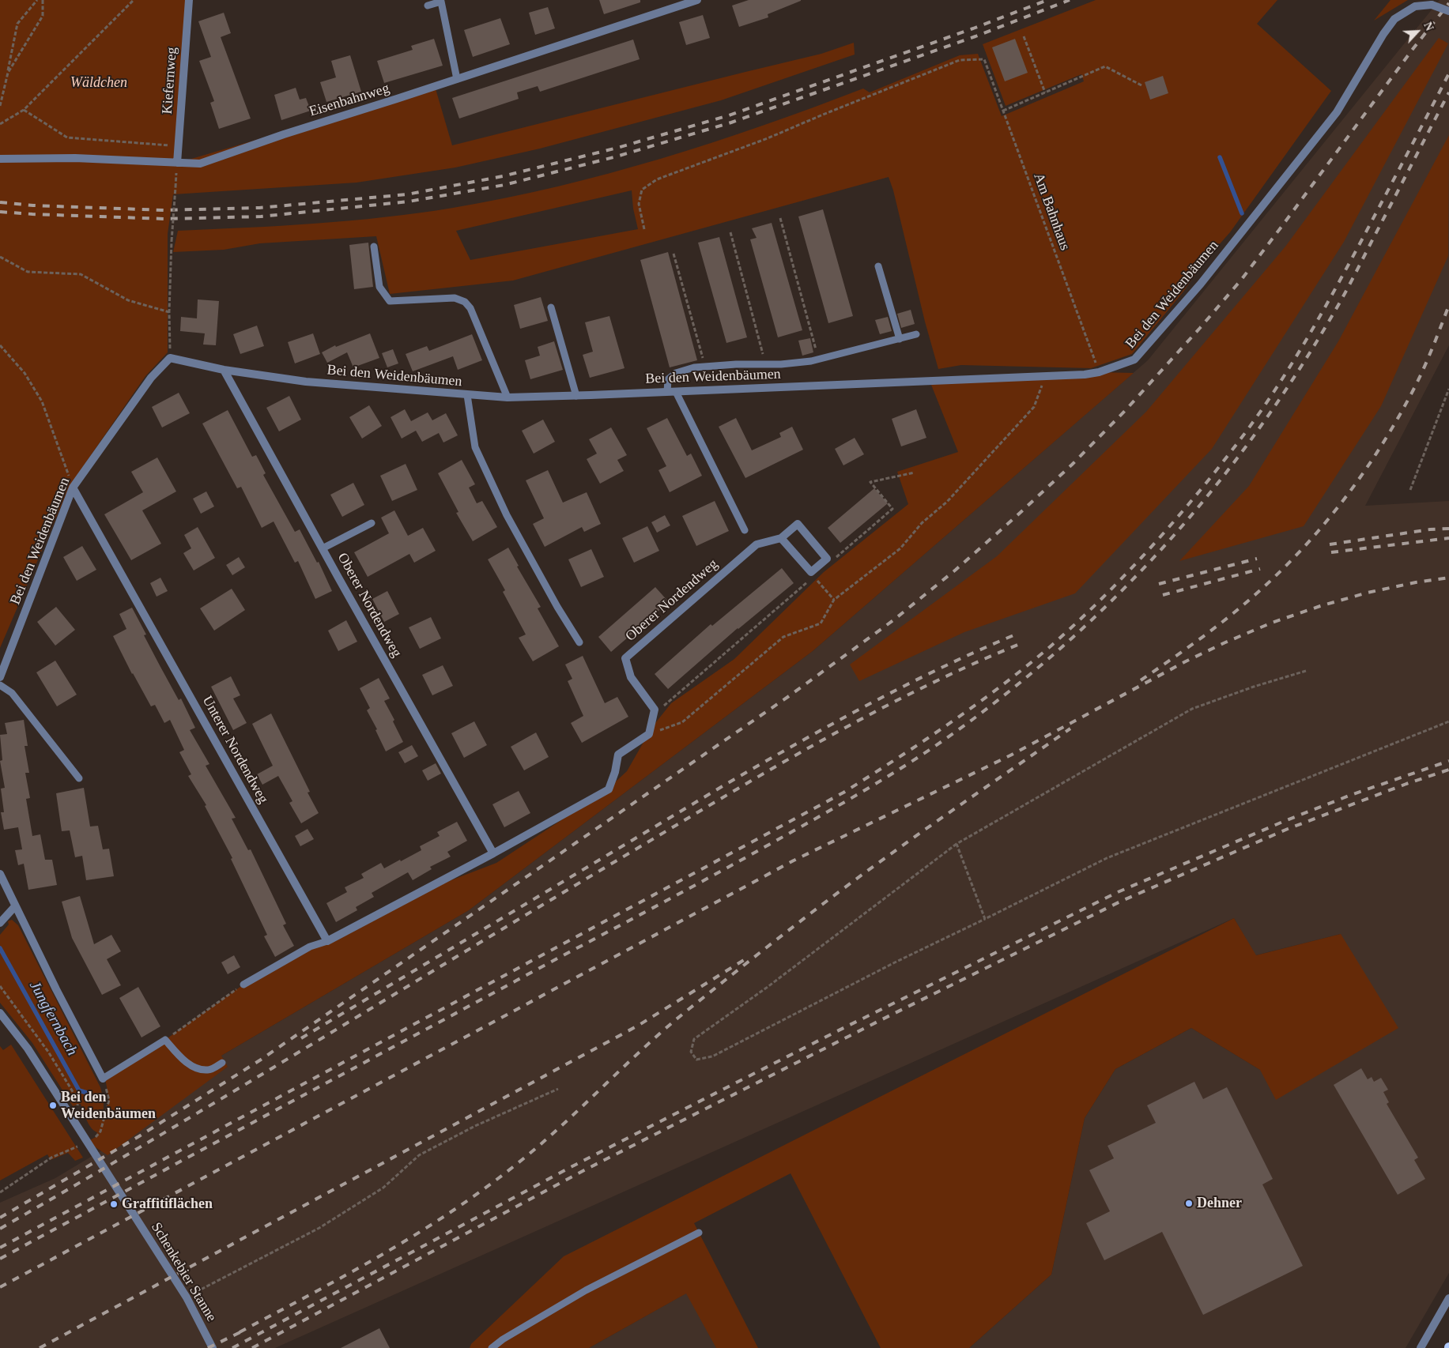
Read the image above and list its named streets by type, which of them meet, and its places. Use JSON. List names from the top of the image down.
{
  "streets": {
    "street": [
      "Kiefernweg",
      "Eisenbahnweg",
      "Bei den Weidenbäumen",
      "Oberer Nordendweg",
      "Unterer Nordendweg",
      "Schenkebier Stanne"
    ],
    "path": ["Am Bahnhaus"]
  },
  "crossings": [
    ["Kiefernweg", "Eisenbahnweg"],
    ["Am Bahnhaus", "Bei den Weidenbäumen"],
    ["Bei den Weidenbäumen", "Oberer Nordendweg"],
    ["Bei den Weidenbäumen", "Unterer Nordendweg"]
  ],
  "water": ["Jungfernbach"],
  "parks": ["Wäldchen"],
  "places": ["Bei den Weidenbäumen", "Dehner", "Graffitiflächen"],
  "north": "top right"
}
